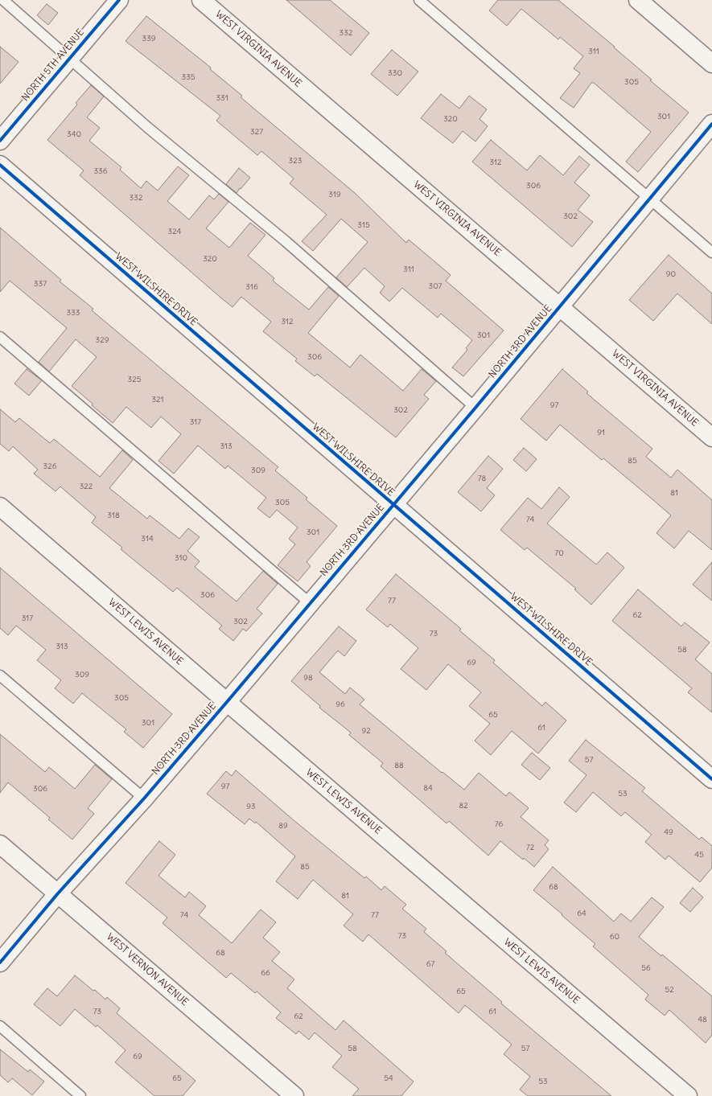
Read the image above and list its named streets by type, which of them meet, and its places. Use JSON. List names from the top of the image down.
{
  "streets": {
    "street": [
      "WEST VIRGINIA AVENUE",
      "NORTH 5TH AVENUE",
      "WEST WILSHIRE DRIVE",
      "NORTH 3RD AVENUE",
      "WEST LEWIS AVENUE",
      "WEST VERNON AVENUE"
    ]
  },
  "crossings": [
    ["WEST VIRGINIA AVENUE", "NORTH 3RD AVENUE"],
    ["WEST WILSHIRE DRIVE", "NORTH 3RD AVENUE"],
    ["NORTH 3RD AVENUE", "WEST LEWIS AVENUE"],
    ["NORTH 3RD AVENUE", "WEST VERNON AVENUE"]
  ],
  "house_numbers": [
    "332",
    "339",
    "311",
    "330",
    "335",
    "305",
    "331",
    "301",
    "320",
    "327",
    "340",
    "323",
    "312",
    "336",
    "306",
    "319",
    "332",
    "302",
    "315",
    "324",
    "320",
    "311",
    "90",
    "337",
    "307",
    "316",
    "333",
    "312",
    "301",
    "329",
    "306",
    "325",
    "321",
    "97",
    "302",
    "317",
    "91",
    "313",
    "85",
    "326",
    "309",
    "78",
    "322",
    "81",
    "305",
    "318",
    "74",
    "301",
    "314",
    "70",
    "310",
    "306",
    "77",
    "62",
    "317",
    "302",
    "73",
    "313",
    "58",
    "69",
    "309",
    "98",
    "305",
    "96",
    "65",
    "301",
    "61",
    "92",
    "57",
    "88",
    "97",
    "84",
    "306",
    "53",
    "82",
    "93",
    "76",
    "89",
    "49",
    "72",
    "45",
    "85",
    "68",
    "81",
    "64",
    "74",
    "77",
    "73",
    "60",
    "68",
    "67",
    "56",
    "66",
    "52",
    "65",
    "73",
    "61",
    "62",
    "48",
    "58",
    "57",
    "69",
    "65",
    "54",
    "53"
  ]
}
